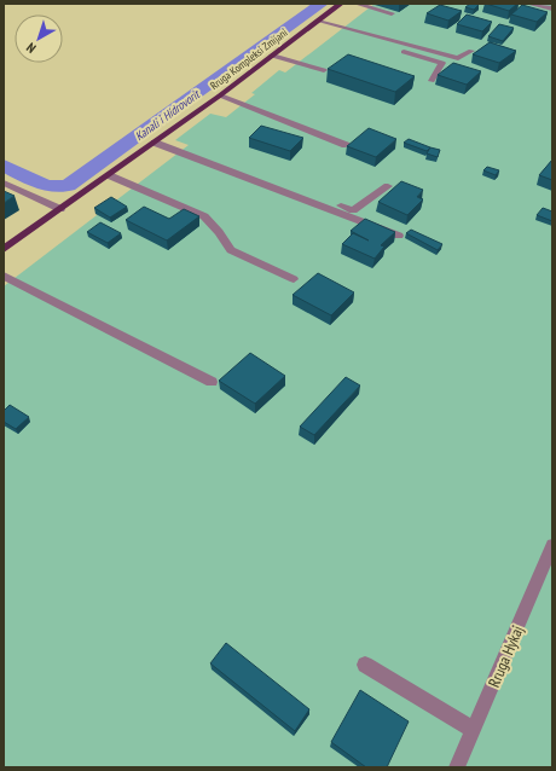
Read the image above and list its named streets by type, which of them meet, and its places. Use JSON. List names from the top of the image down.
{
  "streets": {
    "main road": ["Rruga Kompleksi Zmijani"],
    "street": ["Rruga Hykaj"]
  },
  "water": ["Kanali i Hidrovorit"],
  "north": "bottom left"
}
